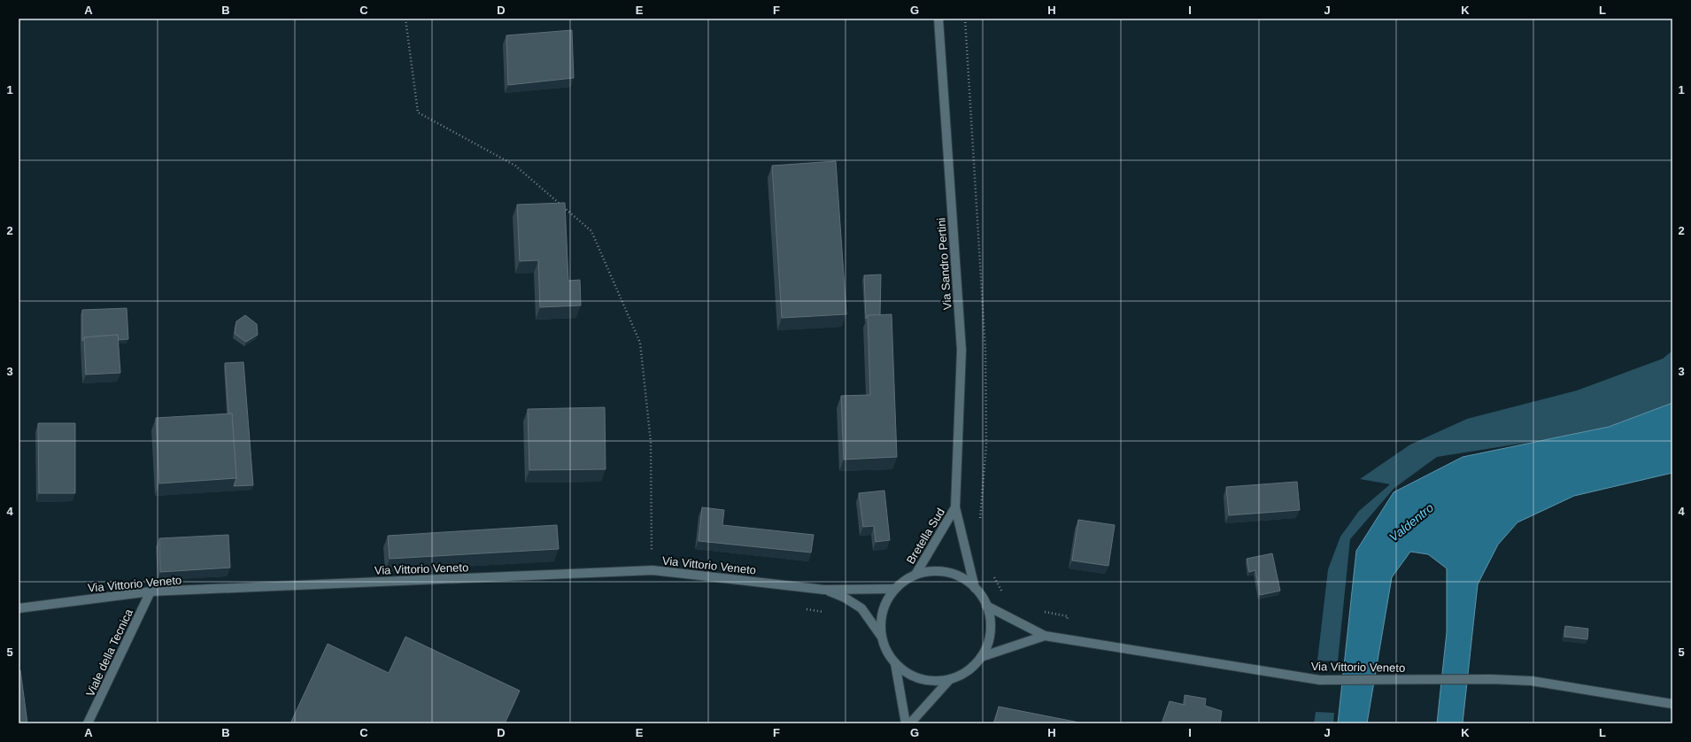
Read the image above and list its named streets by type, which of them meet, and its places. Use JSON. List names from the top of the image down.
{
  "streets": {
    "street": [
      "Via Sandro Pertini",
      "Bretella Sud",
      "Via Vittorio Veneto",
      "Viale della Tecnica"
    ]
  },
  "crossings": [
    ["Via Sandro Pertini", "Bretella Sud"],
    ["Bretella Sud", "Via Vittorio Veneto"],
    ["Via Vittorio Veneto", "Viale della Tecnica"]
  ],
  "water": ["Valdentro"],
  "grid": {
    "columns": [
      "A",
      "B",
      "C",
      "D",
      "E",
      "F",
      "G",
      "H",
      "I",
      "J",
      "K",
      "L"
    ],
    "rows": [
      "1",
      "2",
      "3",
      "4",
      "5"
    ]
  }
}
